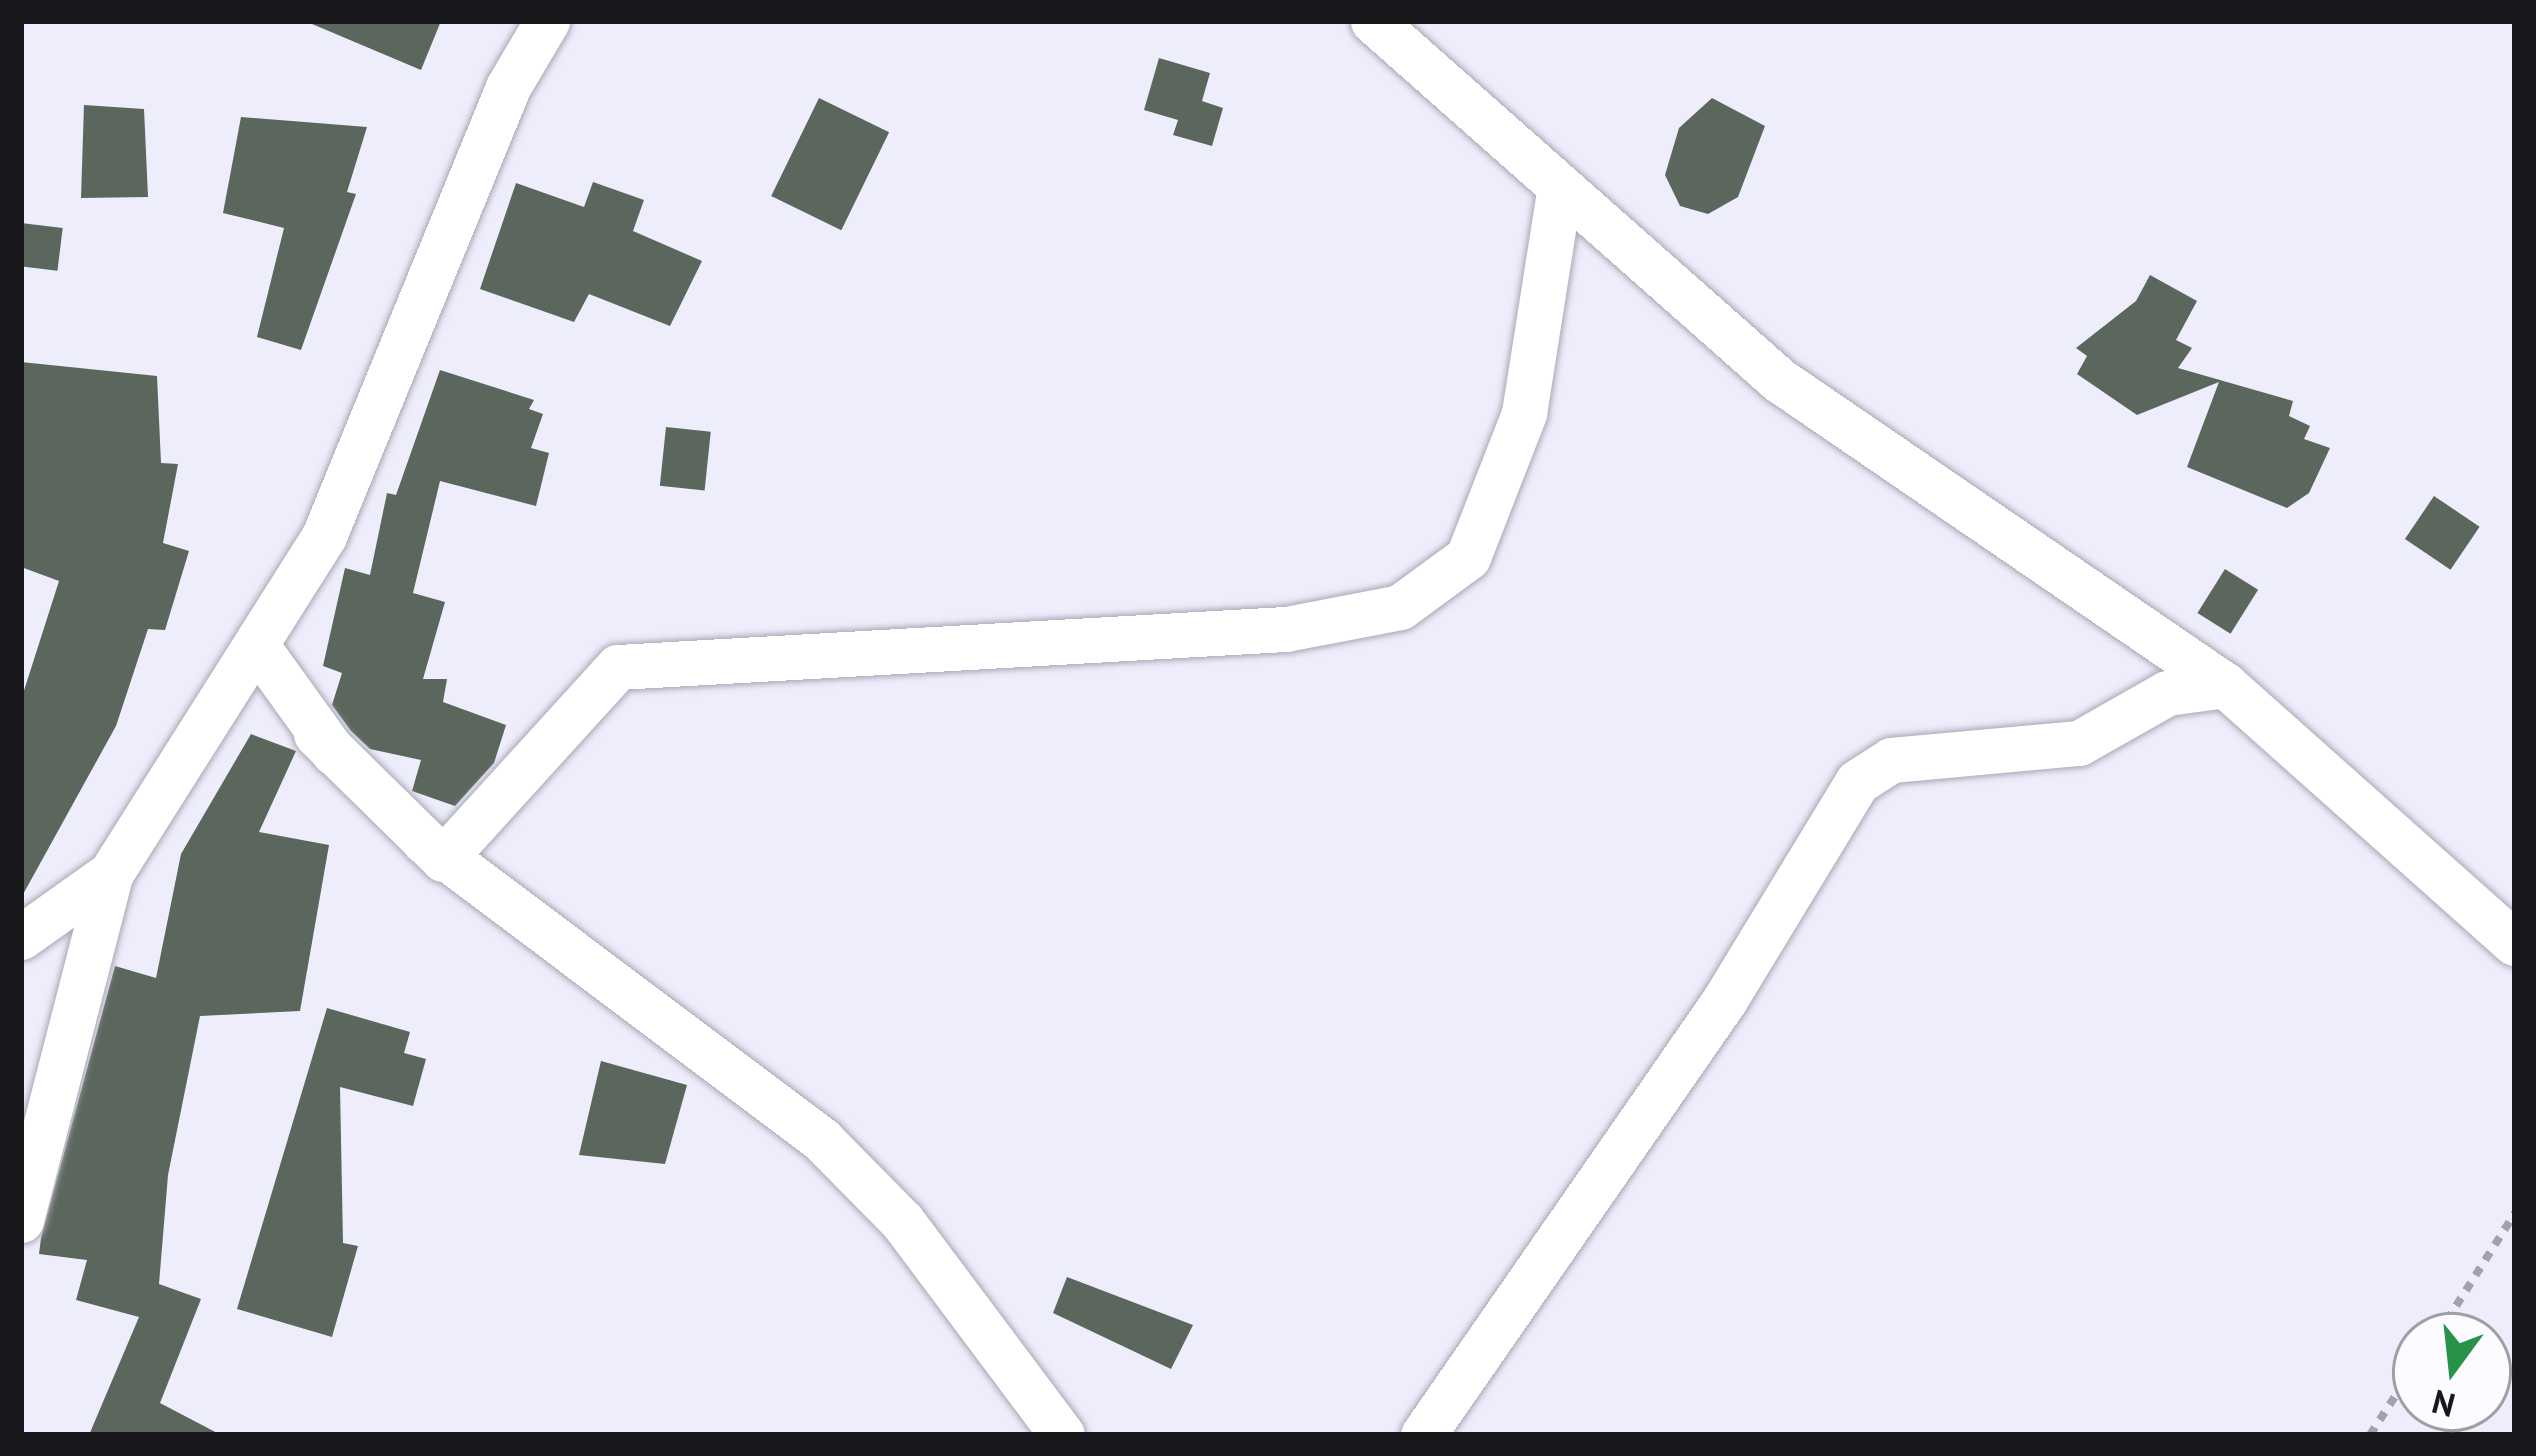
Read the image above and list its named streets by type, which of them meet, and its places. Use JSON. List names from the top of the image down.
{
  "north": "bottom"
}
